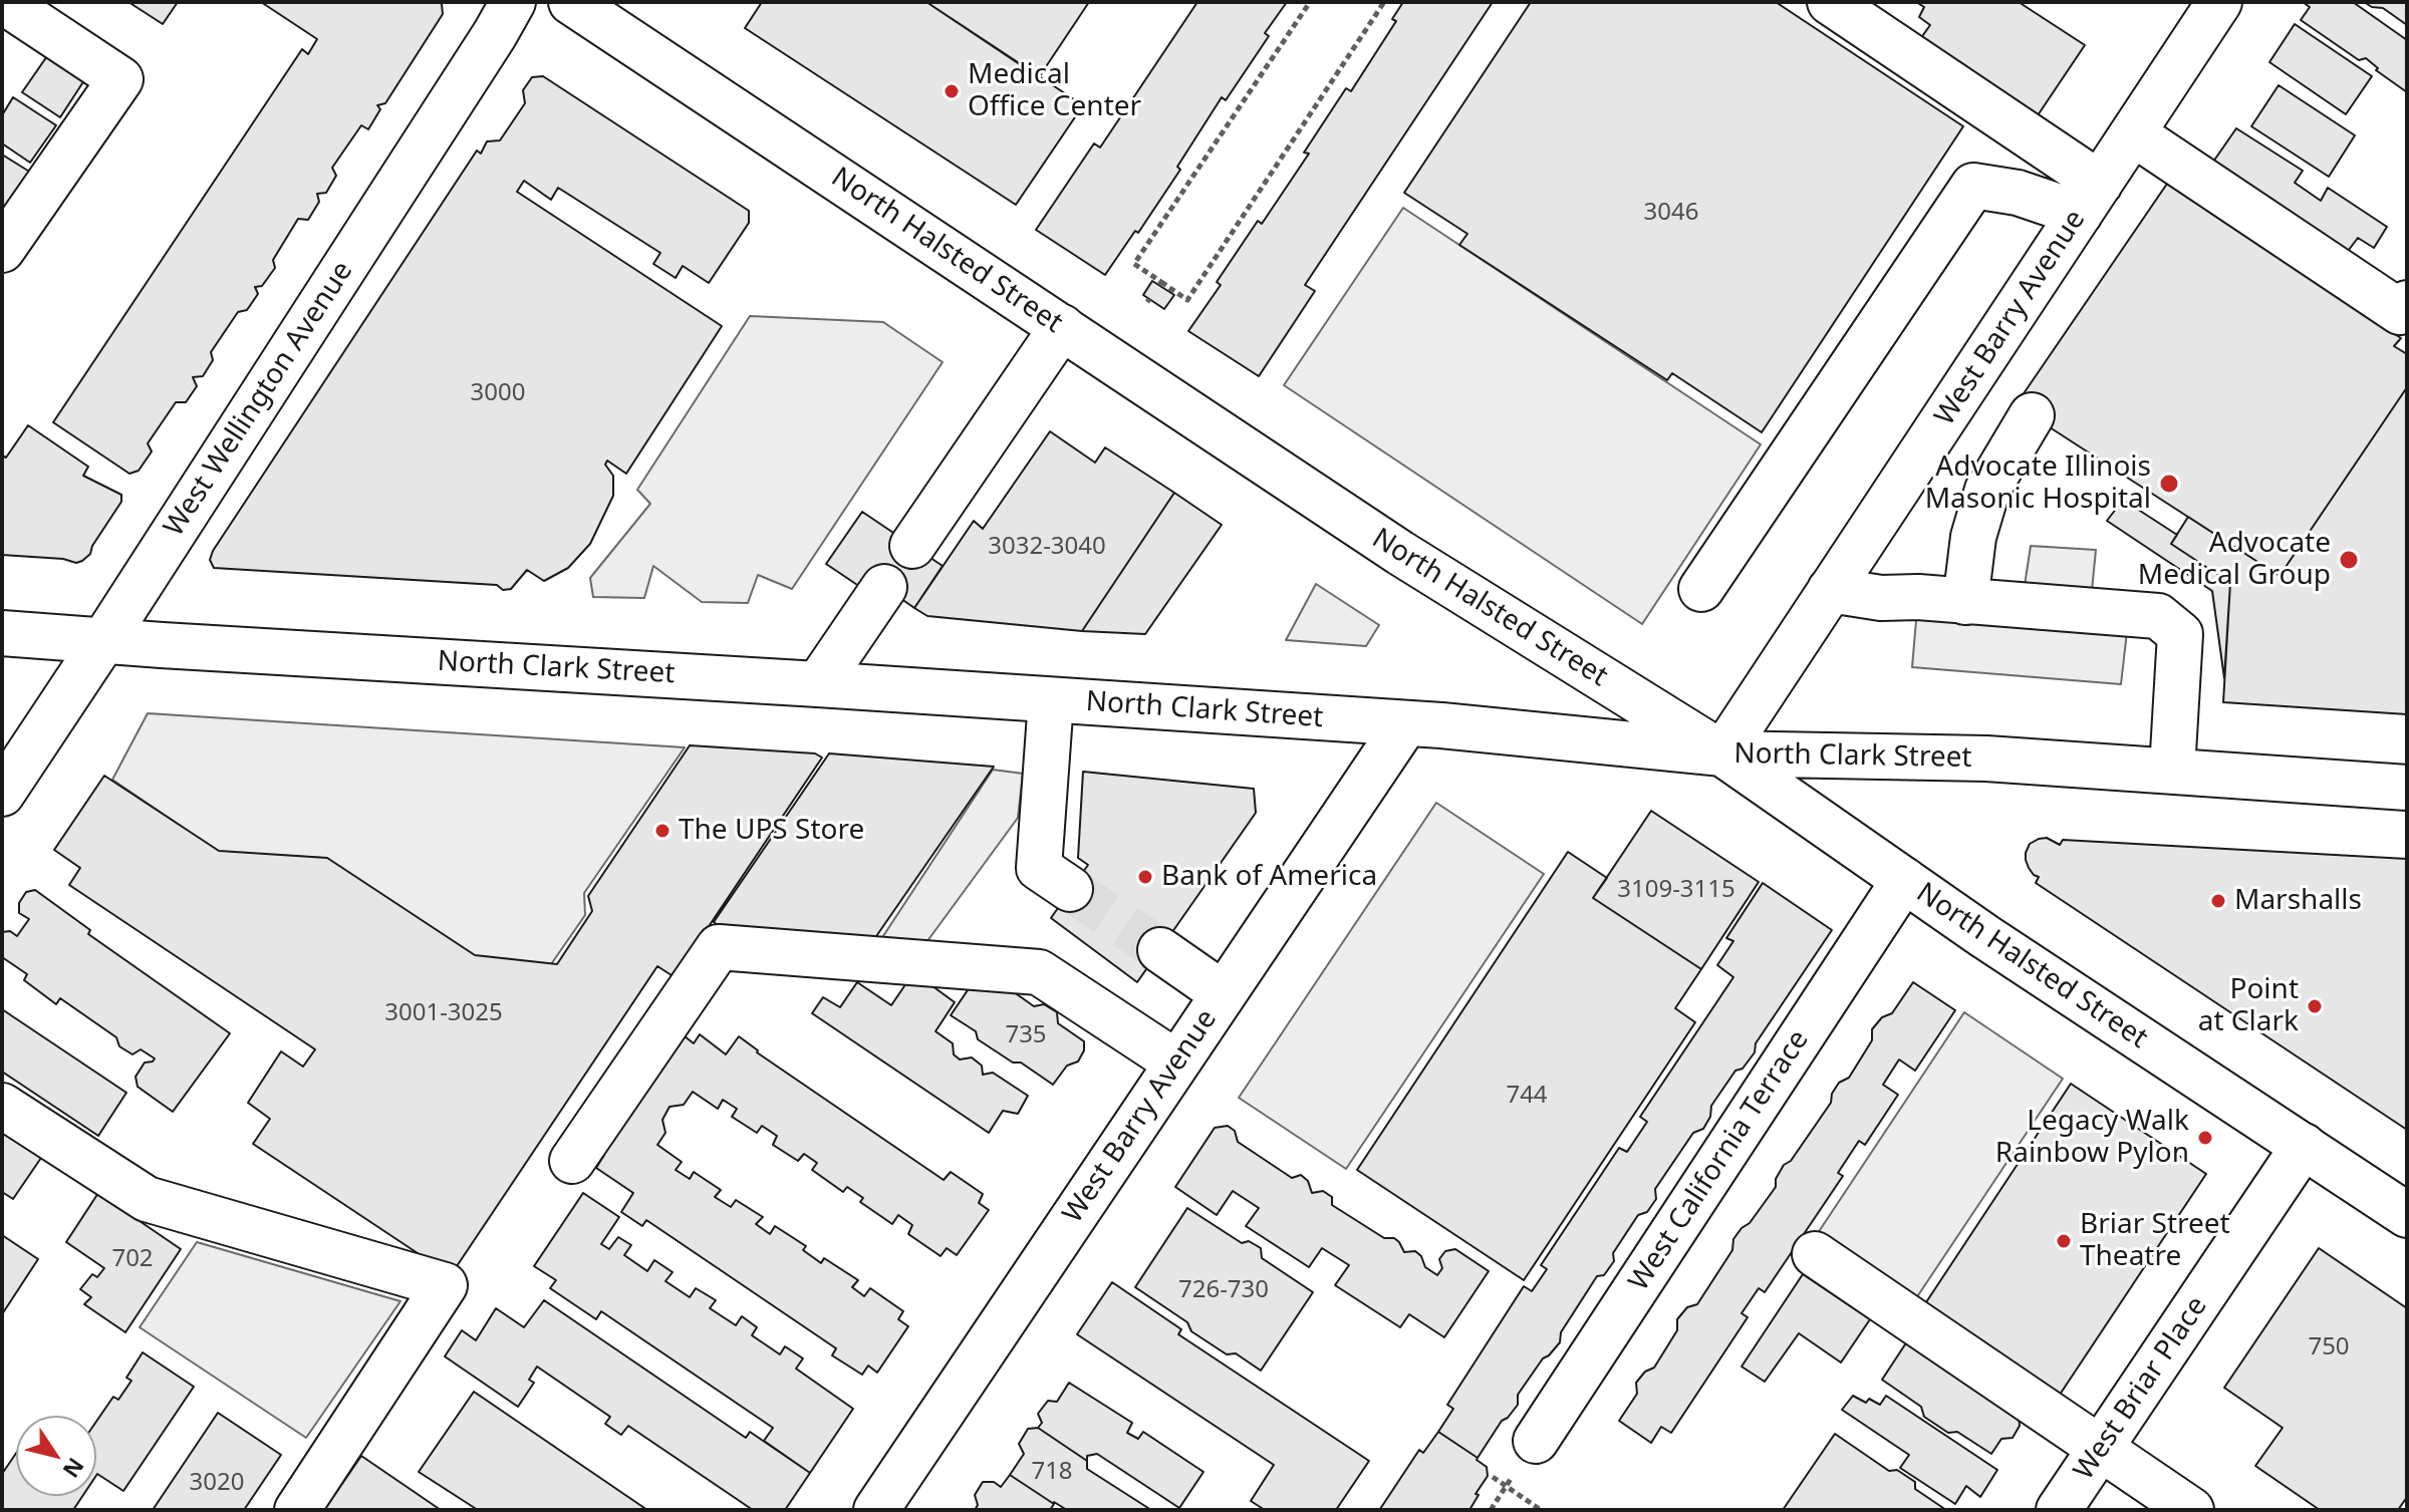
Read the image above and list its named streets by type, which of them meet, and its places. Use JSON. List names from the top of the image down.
{
  "streets": {
    "main road": [
      "North Halsted Street",
      "West Barry Avenue",
      "West Wellington Avenue",
      "North Clark Street",
      "West California Terrace",
      "West Briar Place"
    ]
  },
  "crossings": [
    ["North Halsted Street", "West Barry Avenue"],
    ["North Halsted Street", "North Clark Street"],
    ["North Halsted Street", "West California Terrace"],
    ["North Halsted Street", "West Briar Place"],
    ["West Barry Avenue", "North Clark Street"],
    ["West Wellington Avenue", "North Clark Street"]
  ],
  "places": [
    "Medical Office Center",
    "Advocate Illinois Masonic Hospital",
    "Advocate Medical Group",
    "The UPS Store",
    "Bank of America",
    "Marshalls",
    "Point at Clark",
    "Legacy Walk Rainbow Pylon",
    "Briar Street Theatre"
  ],
  "house_numbers": [
    "3046",
    "3000",
    "3032-3040",
    "3109-3115",
    "3001-3025",
    "735",
    "744",
    "702",
    "726-730",
    "750",
    "718",
    "3020"
  ],
  "north": "bottom right"
}
